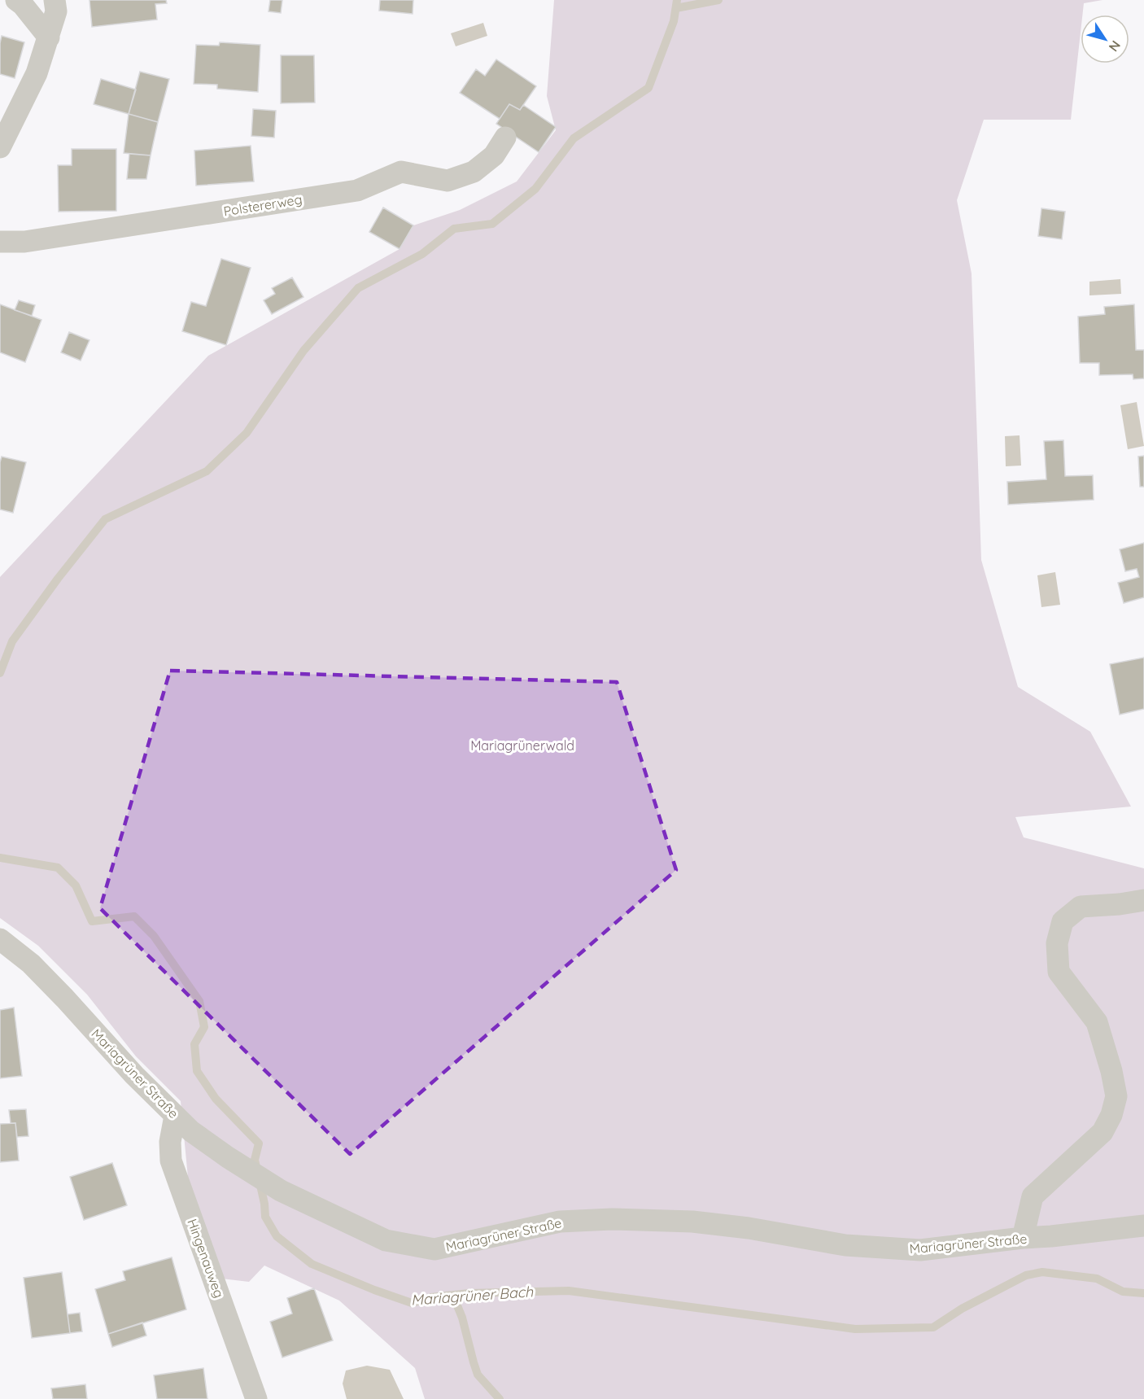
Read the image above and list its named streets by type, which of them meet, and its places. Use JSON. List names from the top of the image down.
{
  "streets": {
    "street": ["Polstererweg", "Mariagrüner Straße", "Hingenauweg"]
  },
  "crossings": [
    ["Mariagrüner Straße", "Hingenauweg"]
  ],
  "water": ["Mariagrüner Bach"],
  "parks": ["Mariagrünerwald"],
  "north": "bottom right"
}
